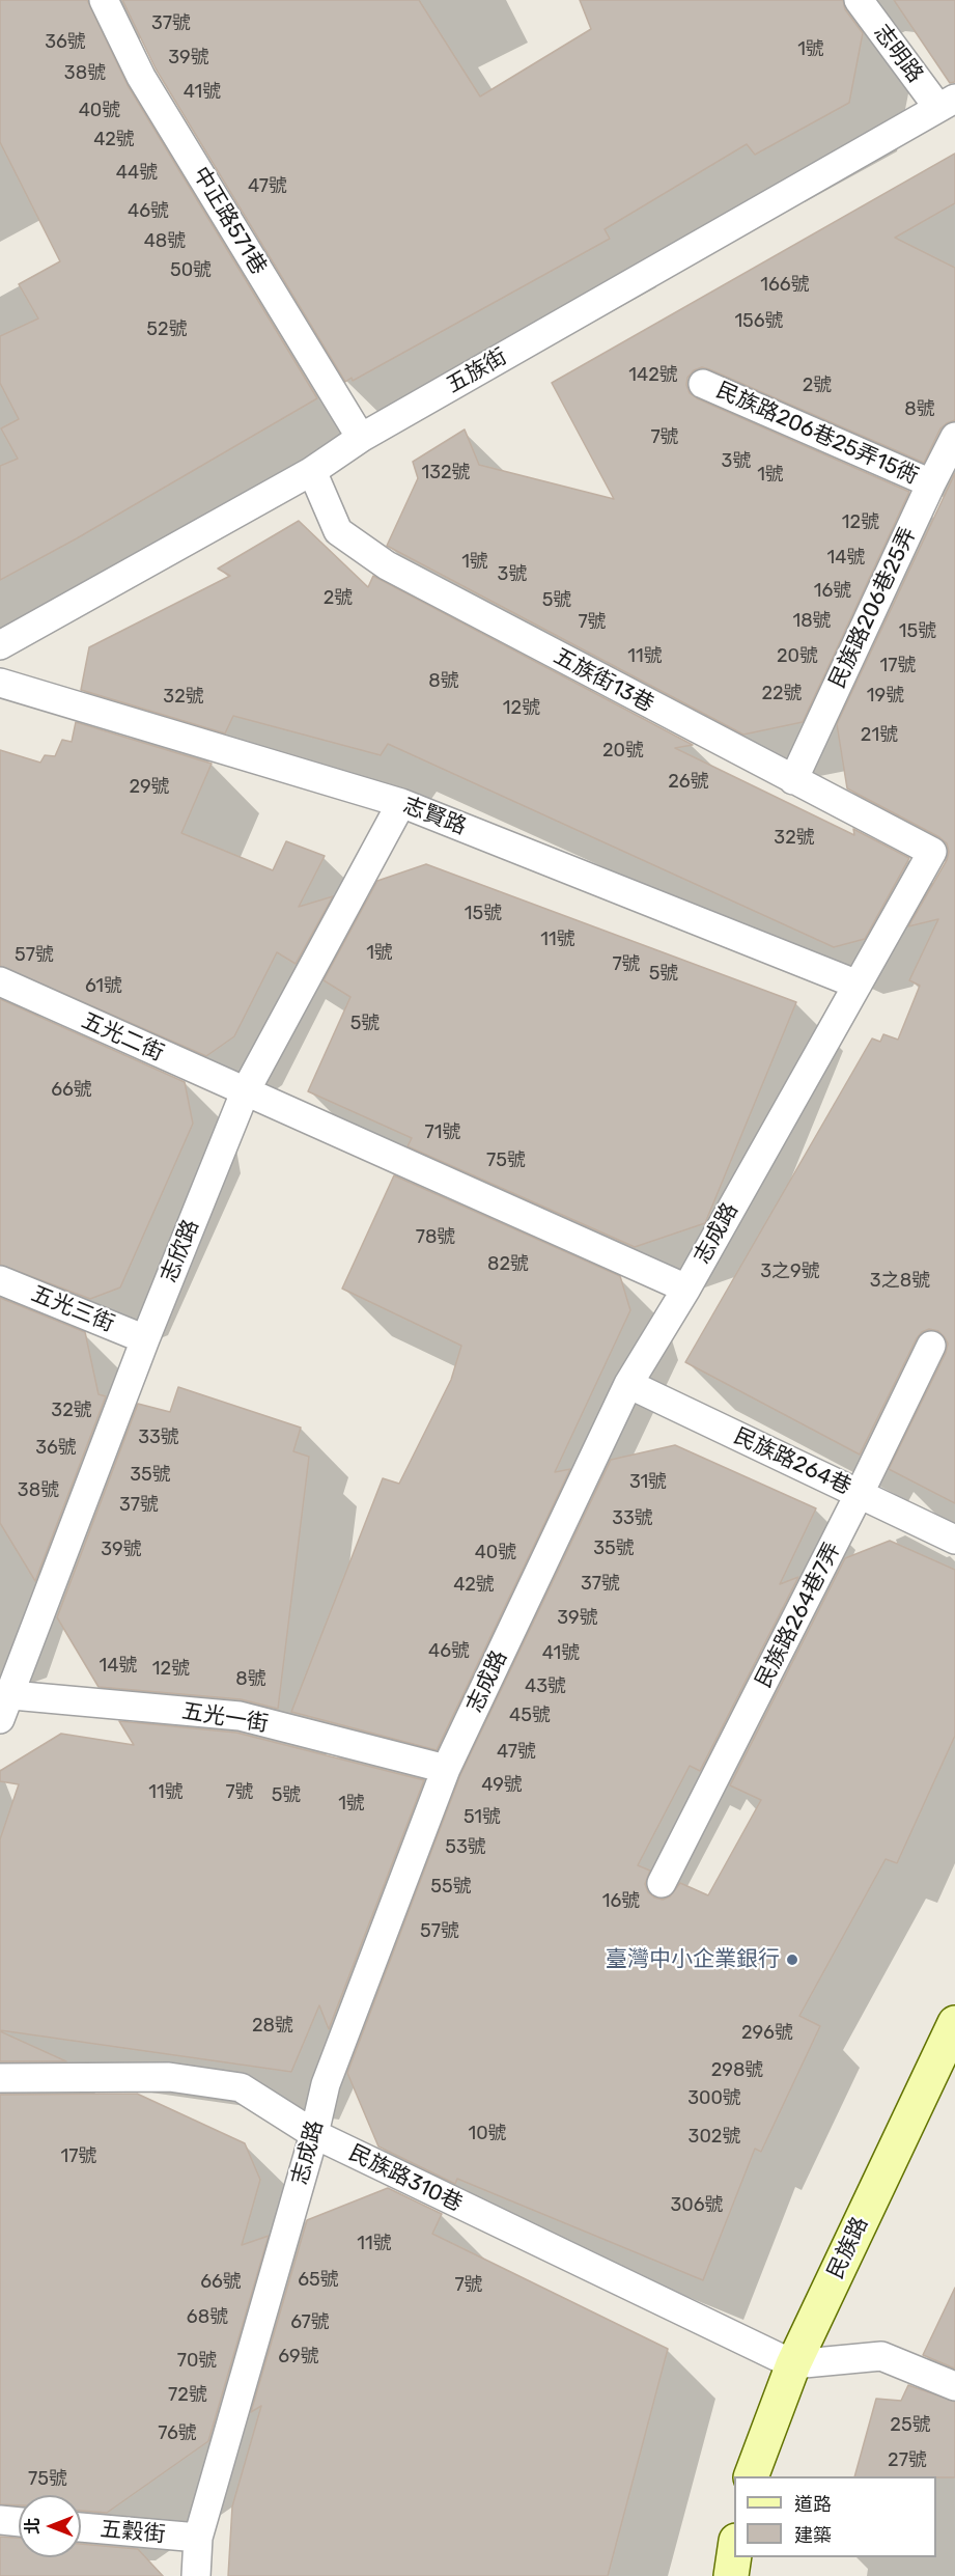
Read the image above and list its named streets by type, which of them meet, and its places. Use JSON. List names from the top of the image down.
{
  "streets": {
    "main road": ["民族路"],
    "lane": [
      "志明路",
      "中正路571巷",
      "五族街",
      "民族路206巷25弄15衖",
      "民族路206巷25弄",
      "五族街13巷",
      "志賢路",
      "五光二街",
      "志成路",
      "志欣路",
      "五光三街",
      "民族路264巷",
      "民族路264巷7弄",
      "五光一街",
      "民族路310巷",
      "五穀街"
    ]
  },
  "crossings": [
    ["志明路", "五族街"],
    ["中正路571巷", "五族街"],
    ["五族街", "五族街13巷"],
    ["民族路206巷25弄15衖", "民族路206巷25弄"],
    ["民族路206巷25弄", "五族街13巷"],
    ["五族街13巷", "志成路"],
    ["志賢路", "志成路"],
    ["志賢路", "志欣路"],
    ["五光二街", "志成路"],
    ["五光二街", "志欣路"],
    ["志成路", "民族路264巷"],
    ["志成路", "五光一街"],
    ["志成路", "民族路310巷"],
    ["志成路", "五穀街"],
    ["志欣路", "五光三街"],
    ["志欣路", "五光一街"],
    ["民族路264巷", "民族路264巷7弄"],
    ["民族路310巷", "民族路"]
  ],
  "places": ["臺灣中小企業銀行"],
  "house_numbers": [
    "37號",
    "36號",
    "1號",
    "39號",
    "38號",
    "41號",
    "40號",
    "42號",
    "44號",
    "47號",
    "46號",
    "48號",
    "50號",
    "166號",
    "156號",
    "52號",
    "142號",
    "2號",
    "8號",
    "7號",
    "3號",
    "132號",
    "1號",
    "12號",
    "14號",
    "1號",
    "3號",
    "16號",
    "2號",
    "5號",
    "18號",
    "7號",
    "15號",
    "11號",
    "20號",
    "17號",
    "8號",
    "22號",
    "19號",
    "32號",
    "12號",
    "21號",
    "20號",
    "26號",
    "29號",
    "32號",
    "15號",
    "11號",
    "1號",
    "57號",
    "7號",
    "5號",
    "61號",
    "5號",
    "66號",
    "71號",
    "75號",
    "78號",
    "82號",
    "3之9號",
    "3之8號",
    "32號",
    "33號",
    "36號",
    "35號",
    "31號",
    "38號",
    "37號",
    "33號",
    "35號",
    "39號",
    "40號",
    "37號",
    "42號",
    "39號",
    "46號",
    "41號",
    "14號",
    "12號",
    "8號",
    "43號",
    "45號",
    "47號",
    "49號",
    "11號",
    "7號",
    "5號",
    "1號",
    "51號",
    "53號",
    "55號",
    "16號",
    "57號",
    "28號",
    "296號",
    "298號",
    "300號",
    "10號",
    "302號",
    "17號",
    "306號",
    "11號",
    "65號",
    "66號",
    "7號",
    "68號",
    "67號",
    "69號",
    "70號",
    "72號",
    "25號",
    "76號",
    "27號",
    "75號"
  ],
  "legend": ["道路", "建築"],
  "north": "left"
}
